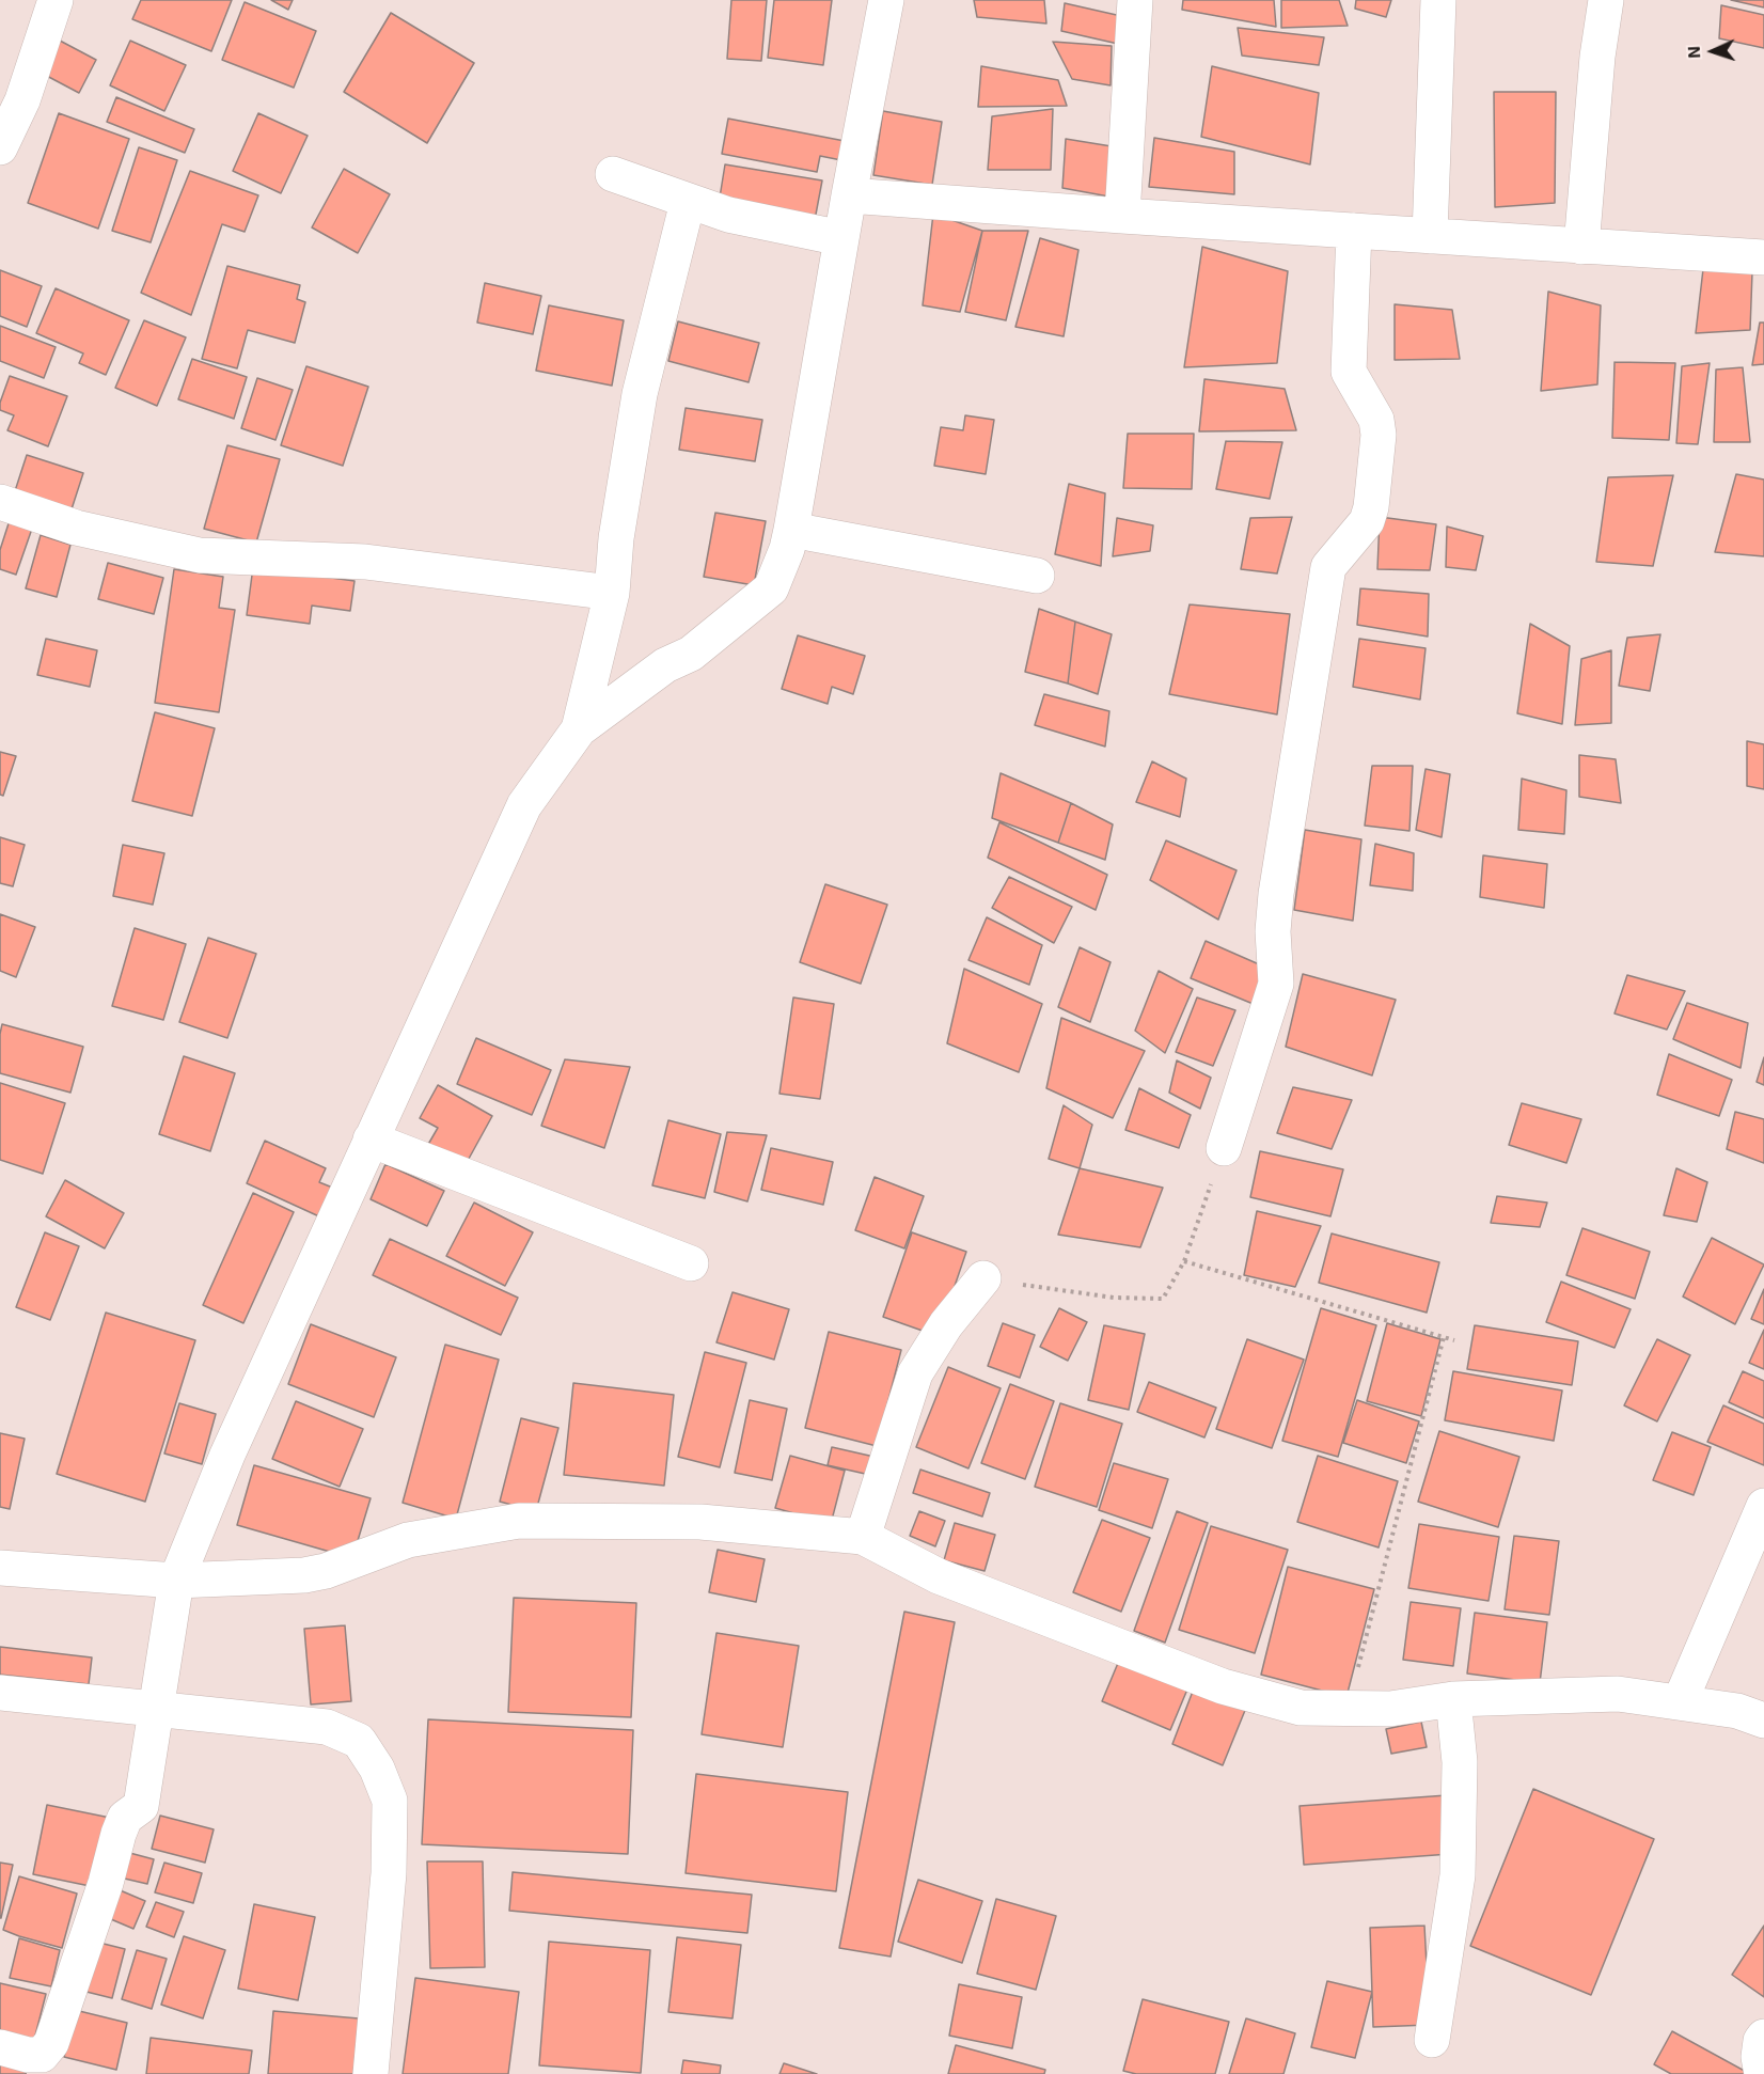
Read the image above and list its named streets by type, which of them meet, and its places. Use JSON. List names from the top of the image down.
{
  "north": "left"
}
